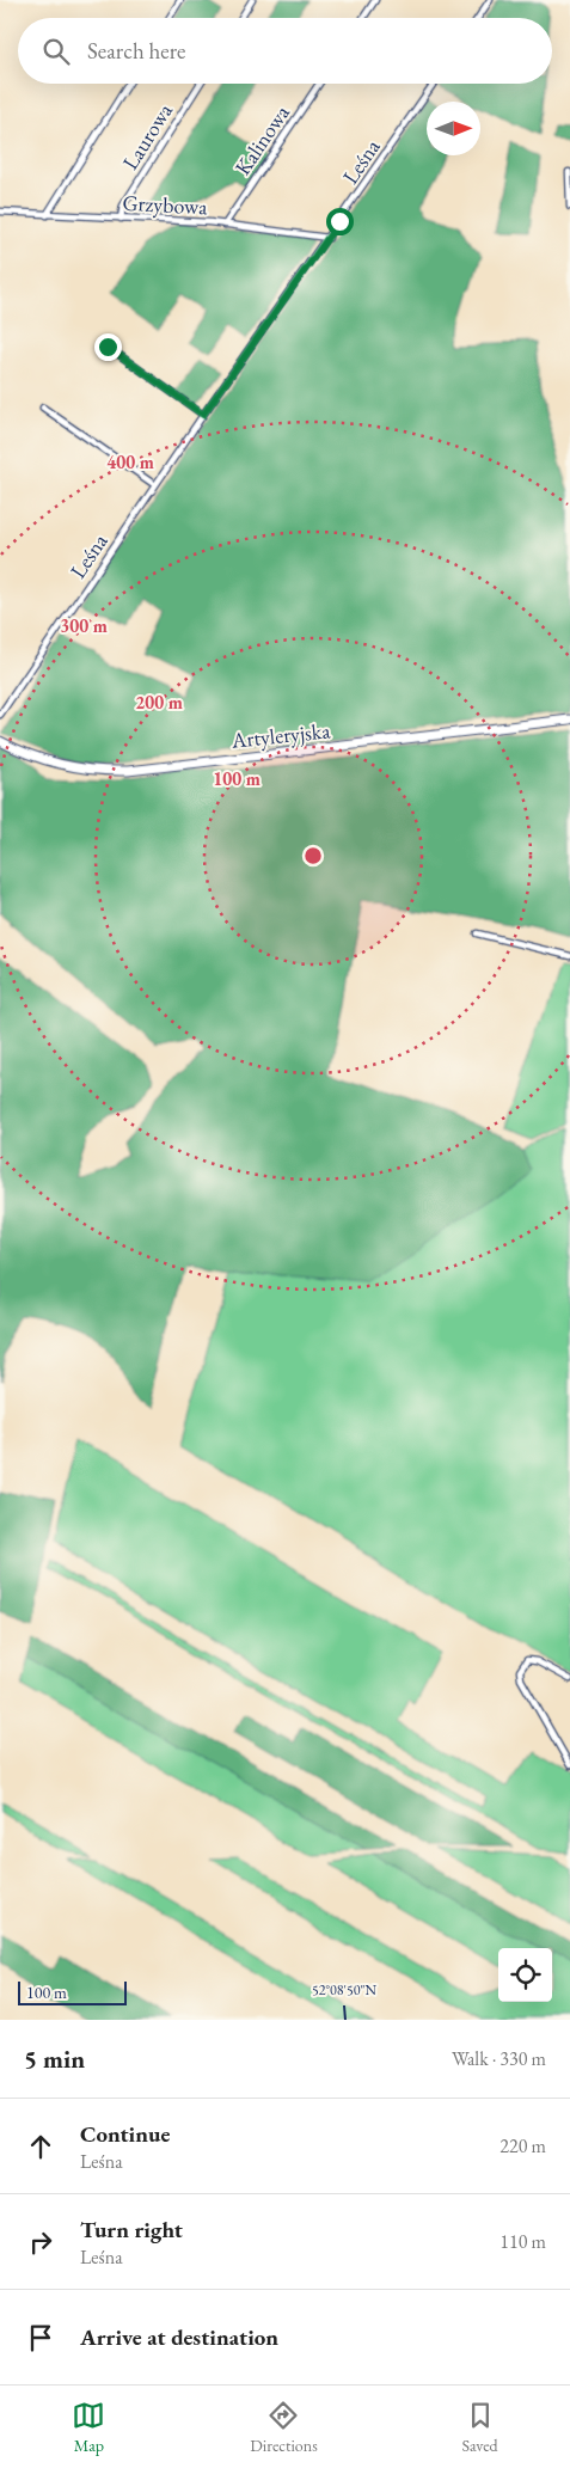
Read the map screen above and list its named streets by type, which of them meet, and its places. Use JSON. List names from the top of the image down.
{
  "streets": {
    "street": [
      "Laurowa",
      "Kalinowa",
      "Leśna",
      "Grzybowa",
      "Artyleryjska"
    ]
  },
  "crossings": [
    ["Laurowa", "Grzybowa"],
    ["Kalinowa", "Grzybowa"],
    ["Leśna", "Grzybowa"]
  ],
  "scale_bar": "100 m",
  "north": "right",
  "page": {
    "search": "Search here",
    "scale": "100 m",
    "heading": ["5 min", "Walk · 330 m"],
    "list": [
      ["Continue", "Leśna", "220 m"],
      ["Turn right", "Leśna", "110 m"],
      "Arrive at destination"
    ],
    "nav": ["Map", "Directions", "Saved"]
  },
  "coordinates": ["52°08'50\"N"],
  "rings": [
    "400 m",
    "300 m",
    "200 m",
    "100 m"
  ]
}
